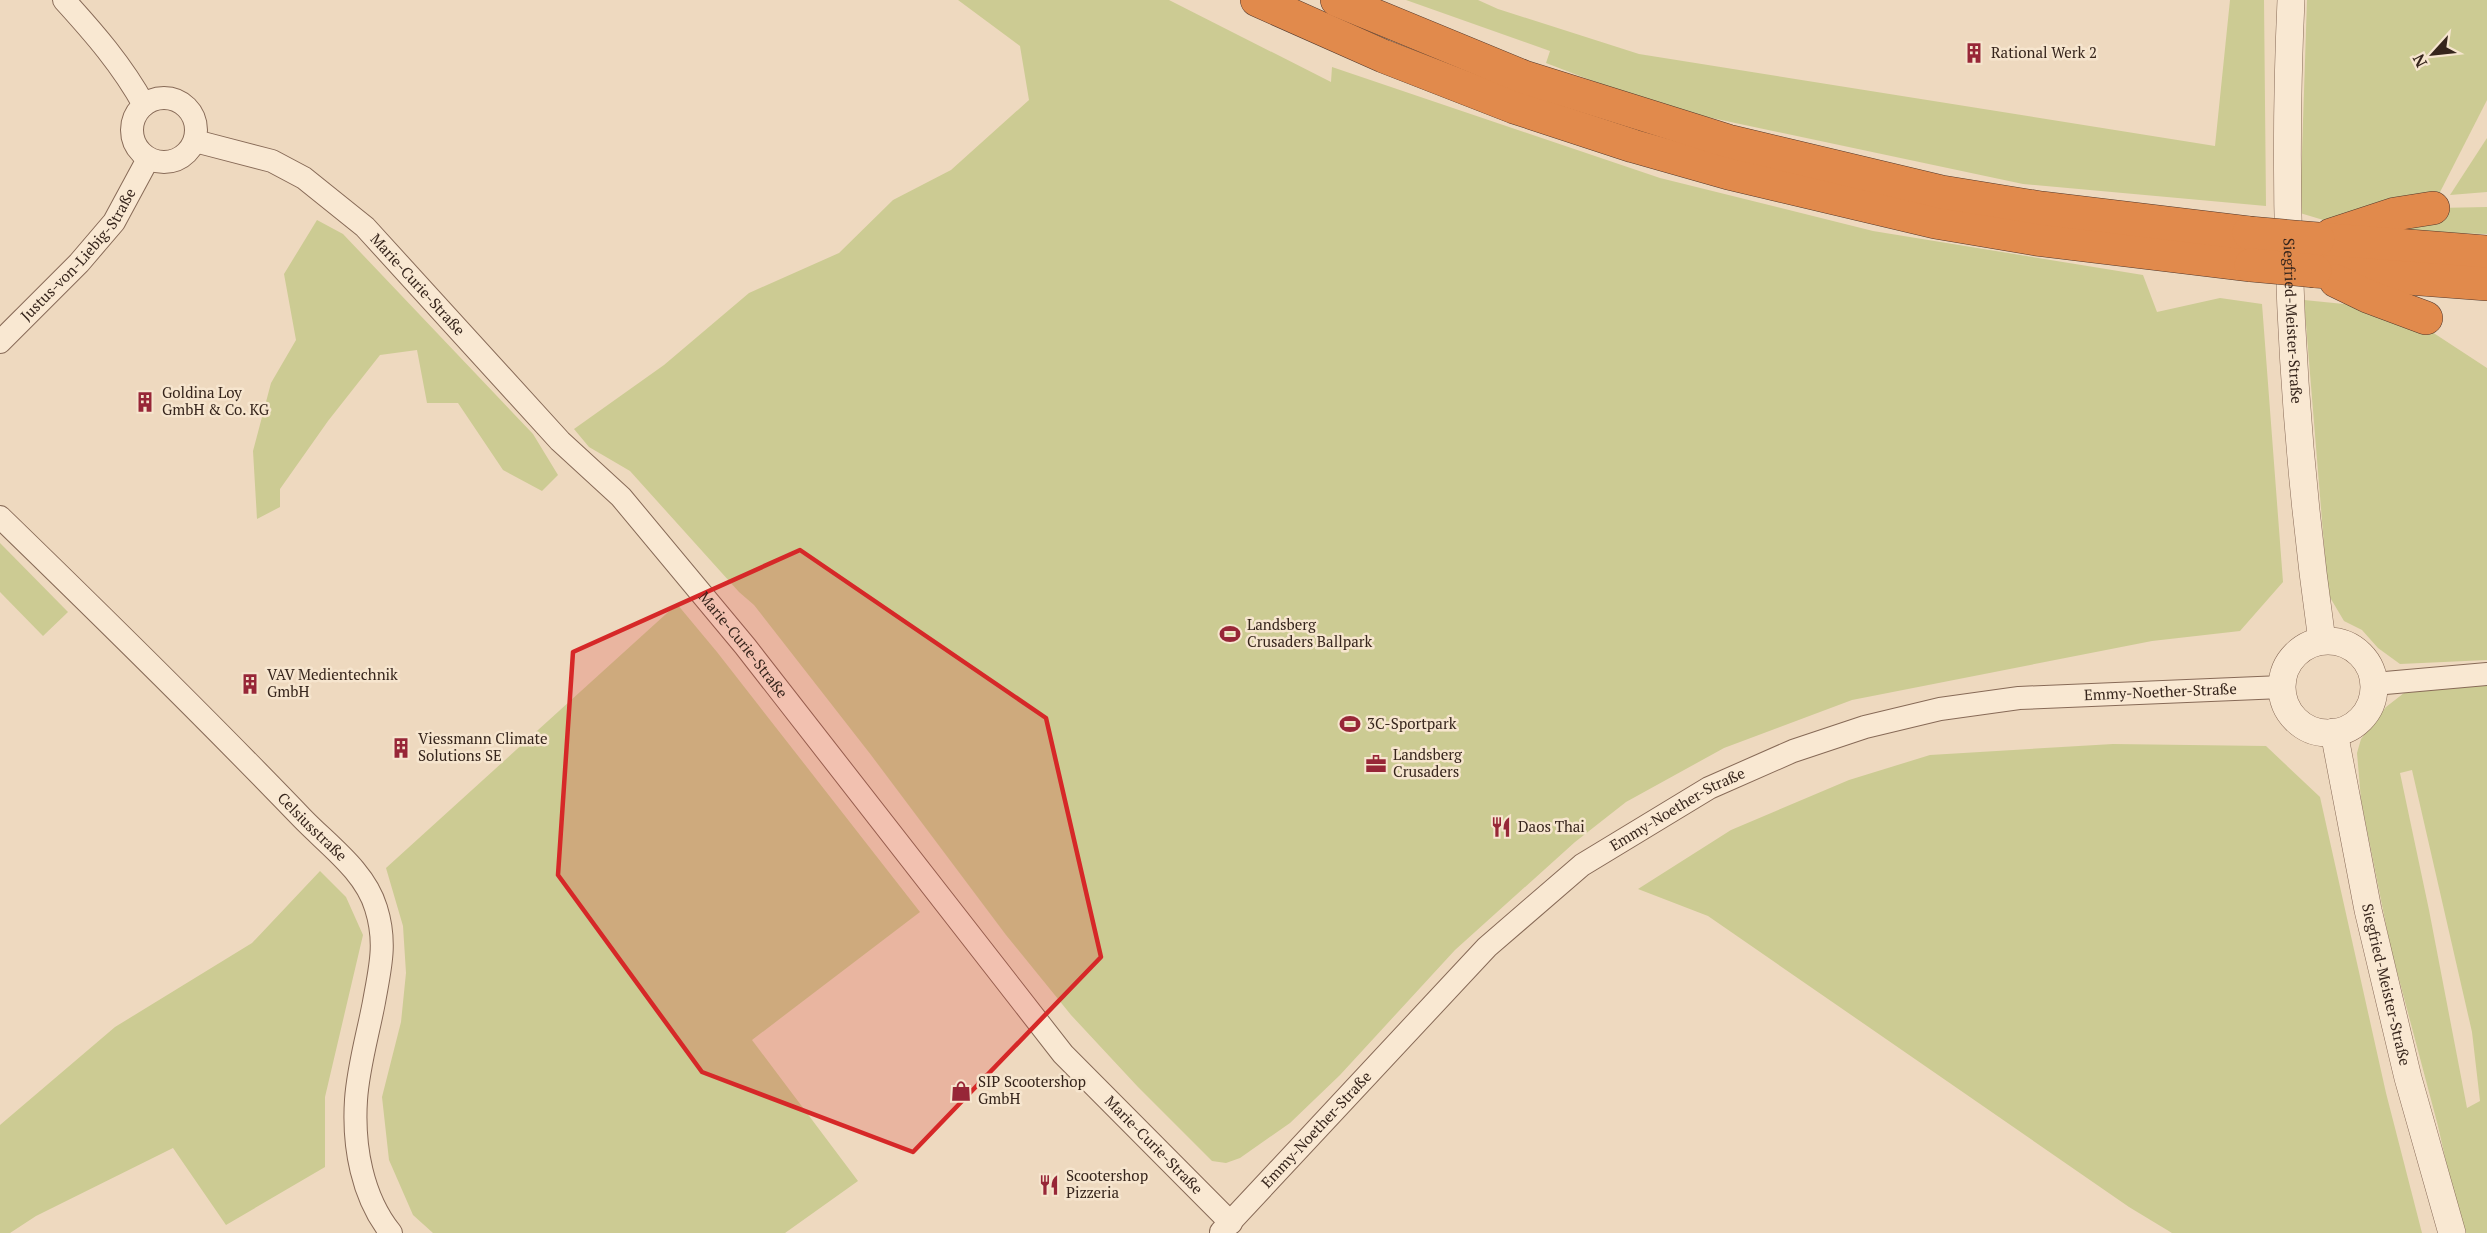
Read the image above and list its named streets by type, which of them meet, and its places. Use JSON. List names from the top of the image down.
{
  "streets": {
    "street": [
      "Justus-von-Liebig-Straße",
      "Marie-Curie-Straße",
      "Siegfried-Meister-Straße",
      "Emmy-Noether-Straße",
      "Celsiusstraße"
    ]
  },
  "crossings": [
    ["Justus-von-Liebig-Straße", "Marie-Curie-Straße"],
    ["Marie-Curie-Straße", "Emmy-Noether-Straße"],
    ["Siegfried-Meister-Straße", "Emmy-Noether-Straße"]
  ],
  "places": {
    "building": [
      "Rational Werk 2",
      "Goldina Loy GmbH & Co. KG",
      "VAV Medientechnik GmbH",
      "Viessmann Climate Solutions SE"
    ],
    "sports": ["Landsberg Crusaders Ballpark", "3C-Sportpark"],
    "office": ["Landsberg Crusaders"],
    "restaurant": ["Daos Thai", "Scootershop Pizzeria"],
    "shop": ["SIP Scootershop GmbH"]
  },
  "north": "bottom left"
}
